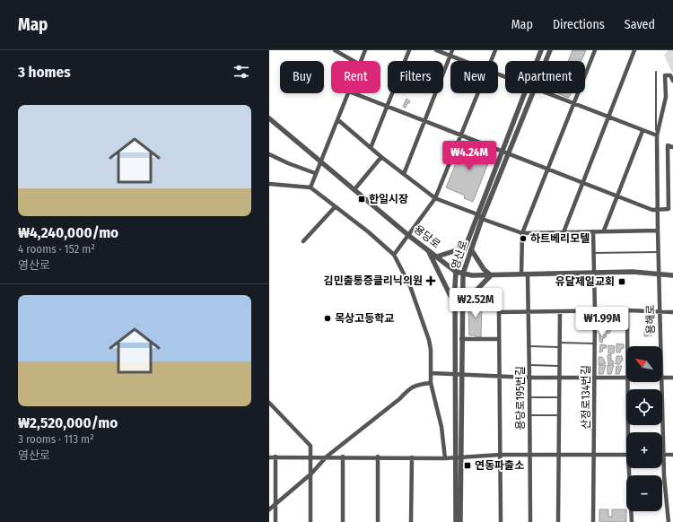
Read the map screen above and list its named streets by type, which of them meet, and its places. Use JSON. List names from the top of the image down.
{
  "streets": {
    "street": [
      "용당로",
      "영산로",
      "용해로",
      "산정로134번길",
      "용당로195번길"
    ]
  },
  "crossings": [
    ["용당로", "영산로"],
    ["용당로", "용해로"],
    ["용당로", "산정로134번길"],
    ["용당로", "용당로195번길"]
  ],
  "places": {
    "transit": ["한일시장", "유달제일교회", "연동파출소"],
    "other": ["하트베리모텔", "목상고등학교"],
    "health": ["김민출통증클리닉의원"]
  },
  "north": "top left",
  "page": {
    "header": "Map",
    "nav": ["Map", "Directions", "Saved"],
    "heading": "3 homes",
    "chip": [
      "Buy",
      "Rent",
      "Filters",
      "New",
      "Apartment"
    ],
    "list": [
      {
        "name": "₩4,240,000/mo",
        "note": "4 rooms · 152 m² · 영산로"
      },
      {
        "name": "₩2,520,000/mo",
        "note": "3 rooms · 113 m² · 영산로"
      }
    ],
    "price": ["₩4.24M", "₩2.52M", "₩1.99M"],
    "map_buttons": ["+", "−"]
  }
}
